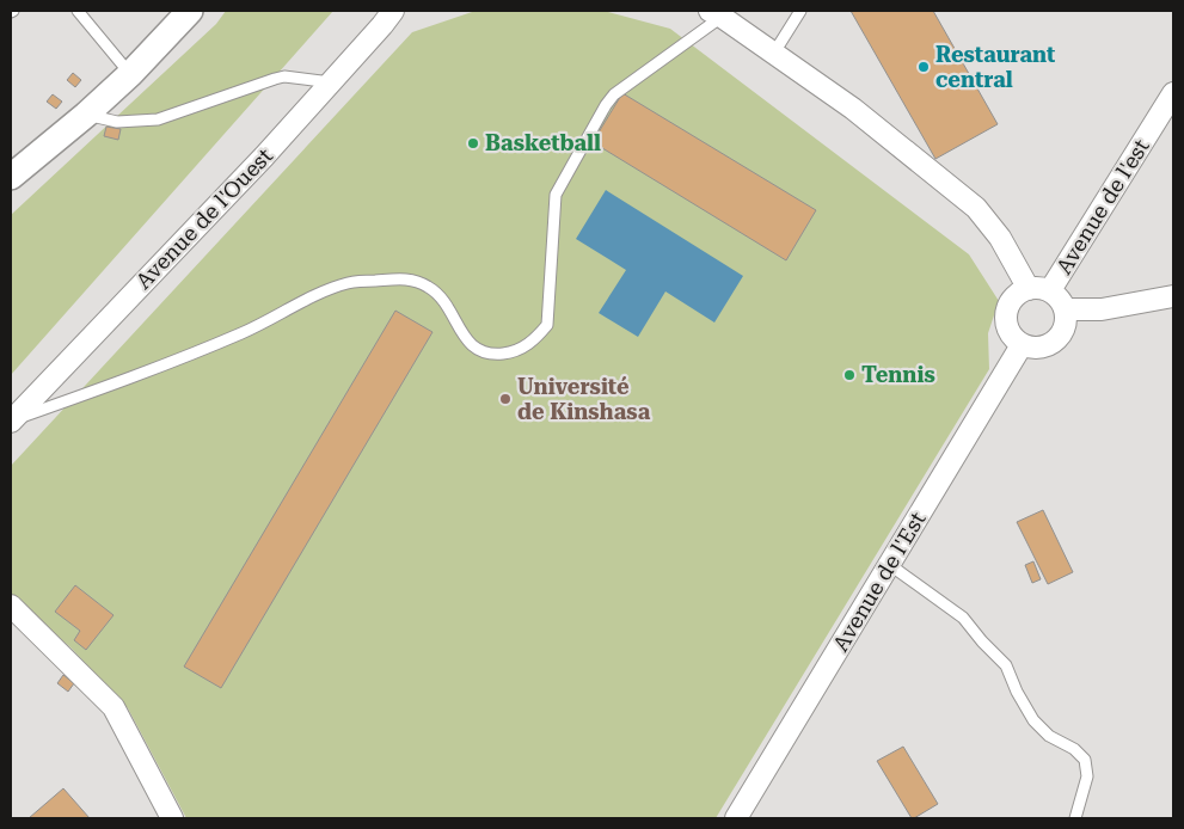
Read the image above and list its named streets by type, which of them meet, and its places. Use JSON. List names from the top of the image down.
{
  "streets": {
    "street": ["Avenue de l'est", "Avenue de l'Ouest", "Avenue de l'Est"]
  },
  "crossings": [
    ["Avenue de l'est", "Avenue de l'Est"]
  ],
  "places": [
    "Restaurant central",
    "Basketball",
    "Tennis",
    "Université de Kinshasa"
  ]
}
